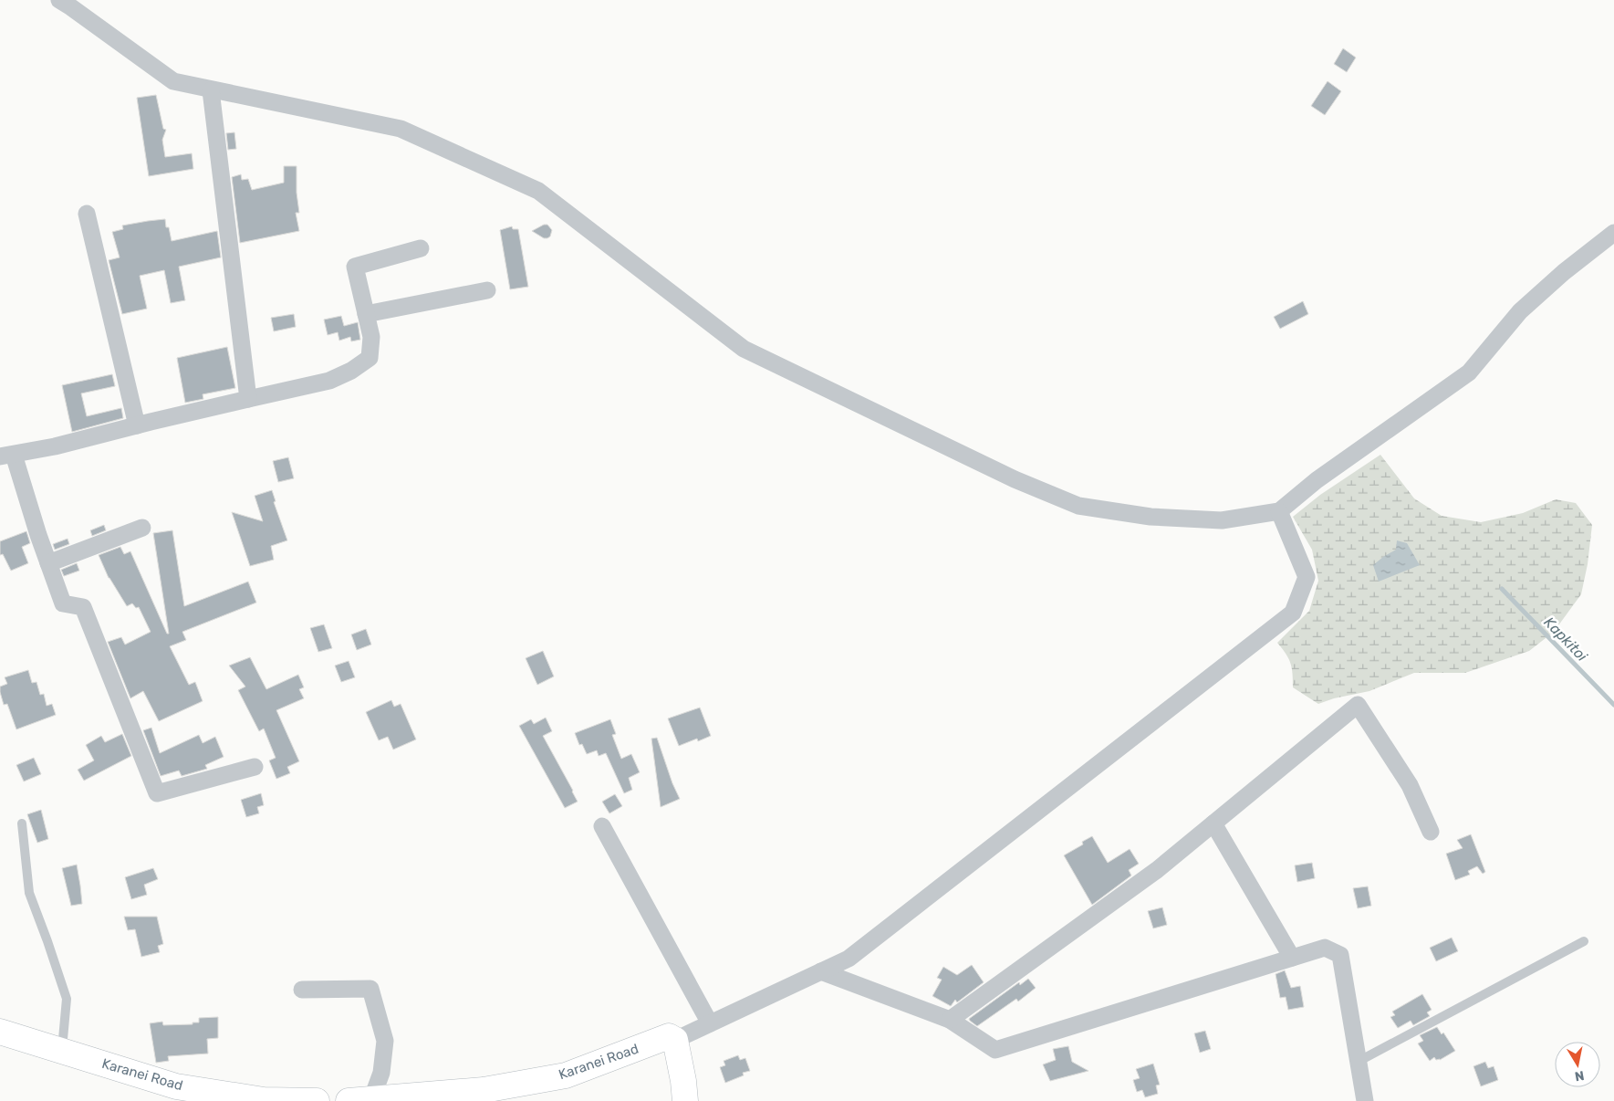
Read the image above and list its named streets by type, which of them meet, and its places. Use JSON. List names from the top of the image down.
{
  "streets": {
    "street": ["Karanei Road"]
  },
  "water": ["Kapkitoi"],
  "north": "bottom"
}
